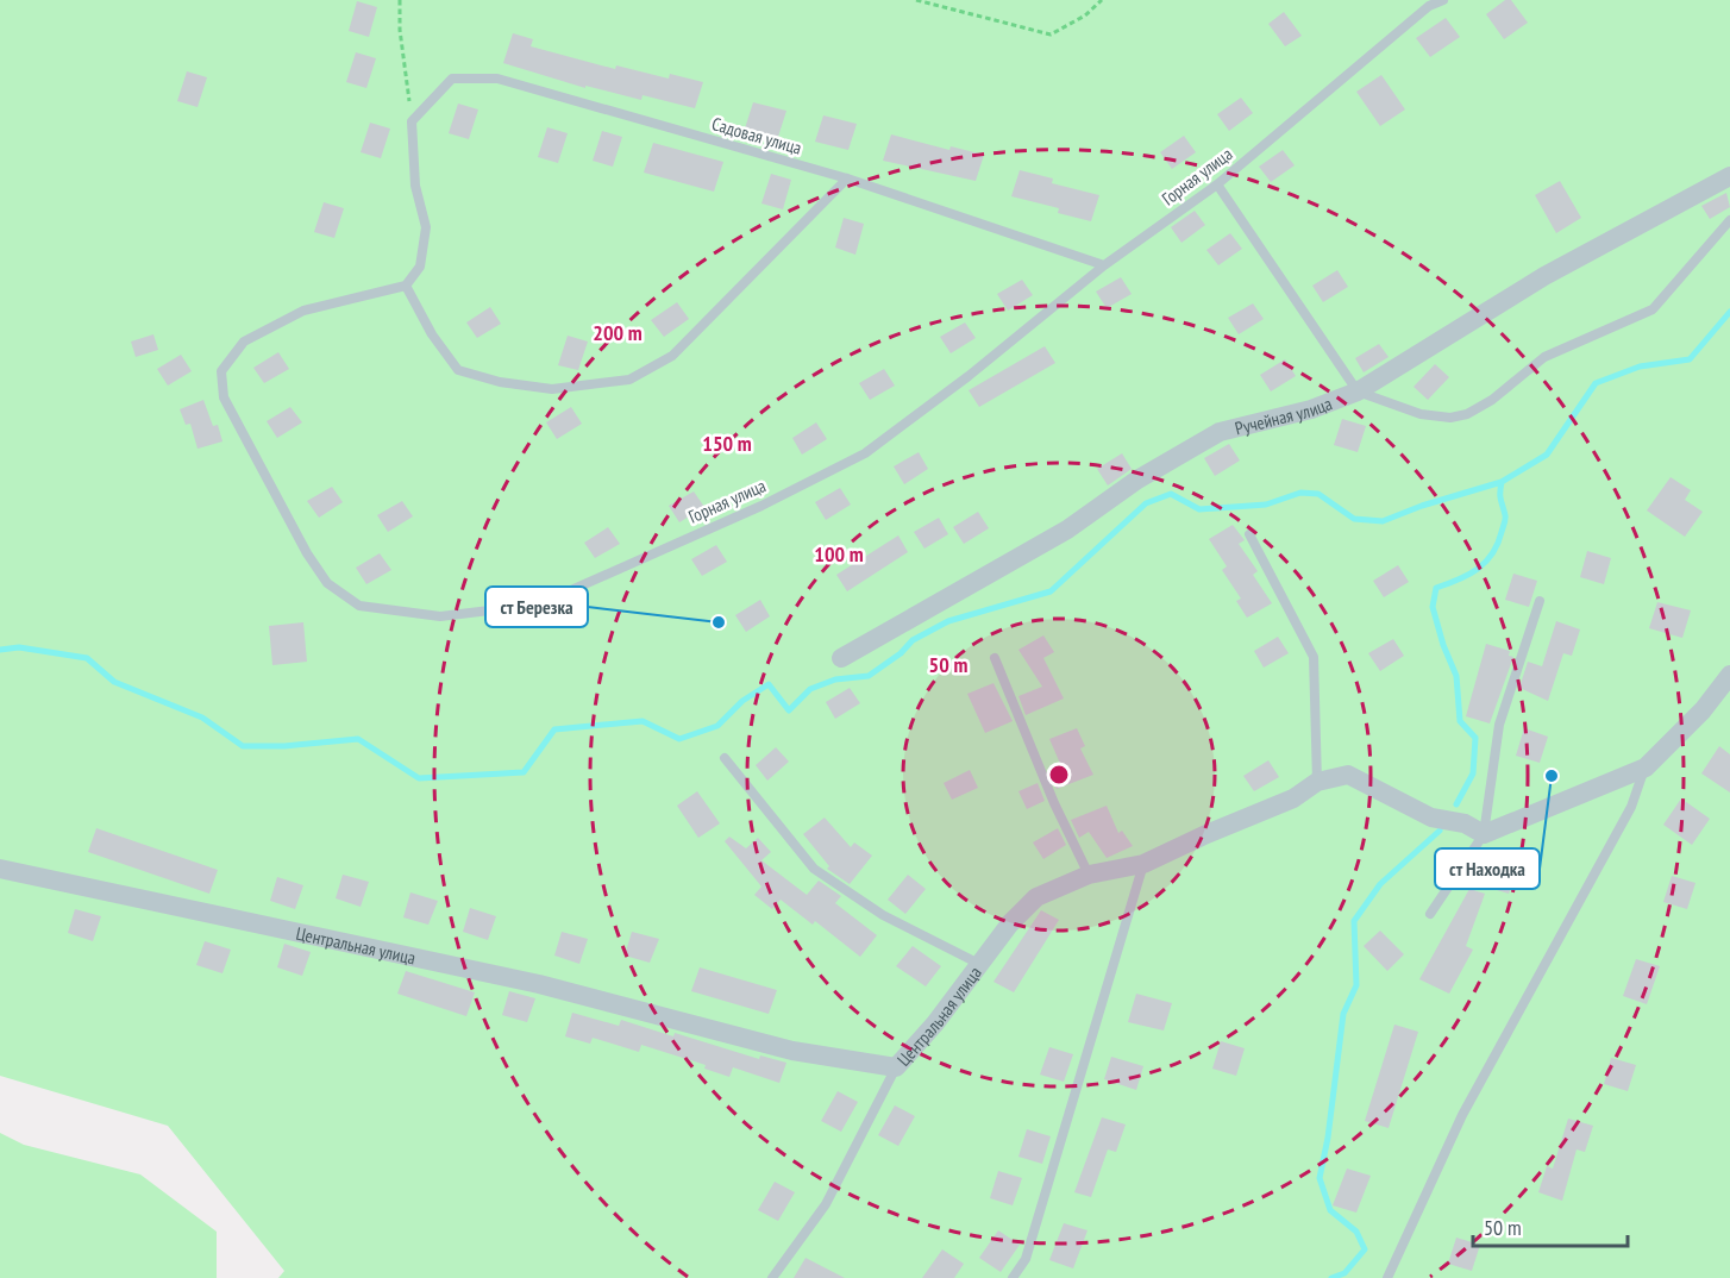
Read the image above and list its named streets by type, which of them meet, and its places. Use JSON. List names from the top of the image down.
{
  "streets": {
    "street": ["Ручейная улица", "Центральная улица"],
    "lane": ["Садовая улица", "Горная улица"]
  },
  "crossings": [
    ["Садовая улица", "Горная улица"]
  ],
  "places": ["ст Березка", "ст Находка"],
  "scale_bar": "50 m",
  "rings": [
    "200 m",
    "150 m",
    "100 m",
    "50 m"
  ]
}
